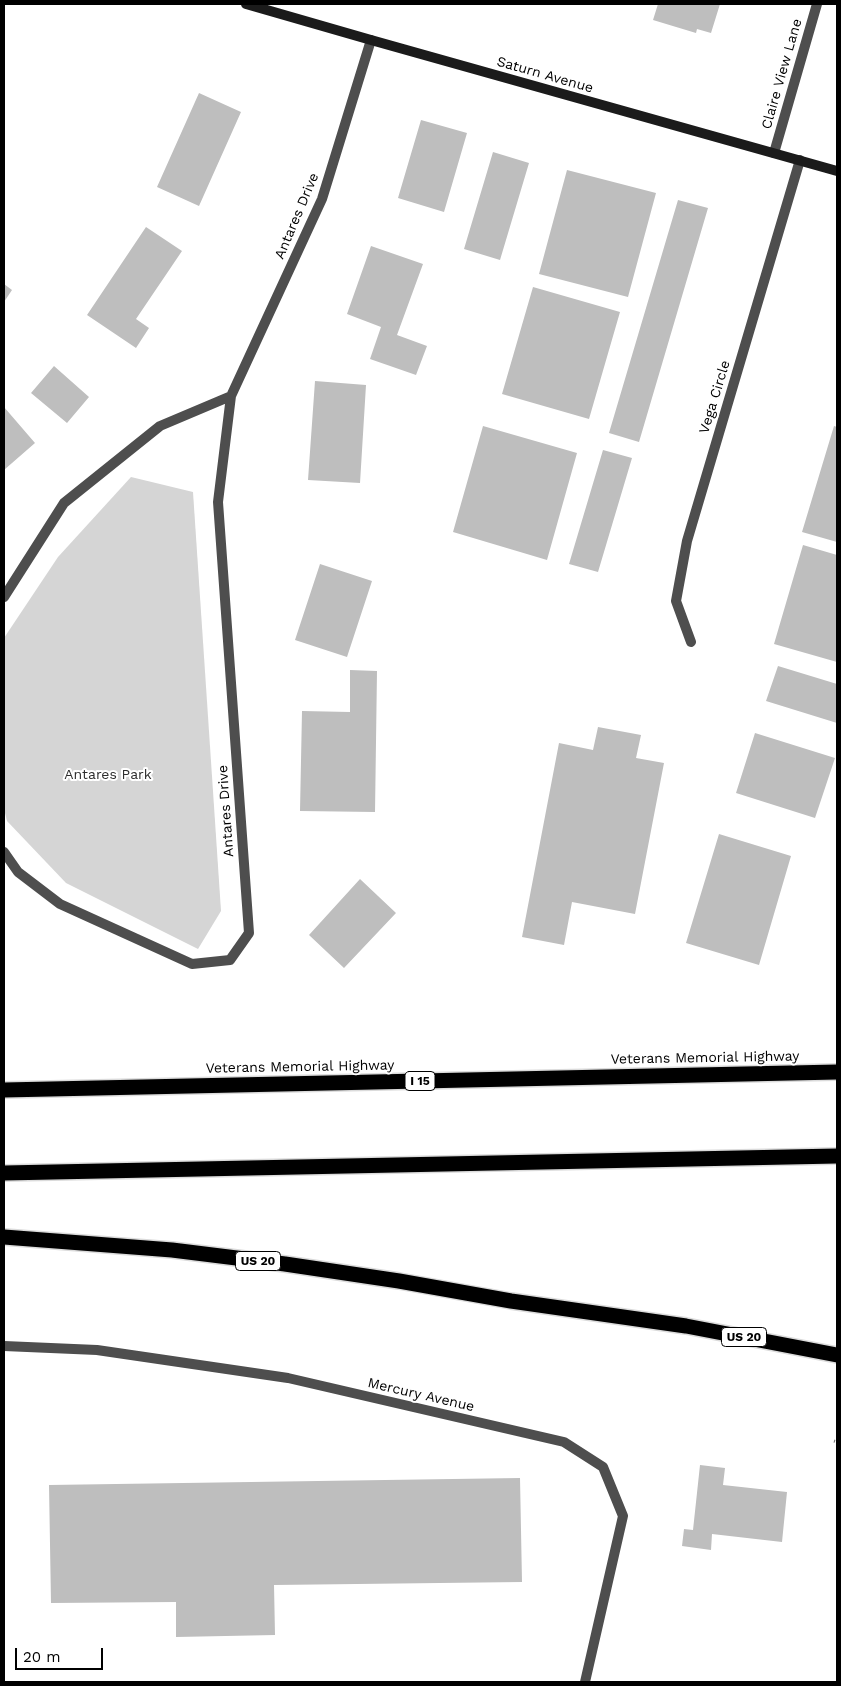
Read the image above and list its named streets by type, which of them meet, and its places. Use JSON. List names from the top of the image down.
{
  "streets": {
    "highway": ["Veterans Memorial Highway", "I 15", "US 20"],
    "street": [
      "Claire View Lane",
      "Saturn Avenue",
      "Antares Drive",
      "Vega Circle",
      "Mercury Avenue"
    ]
  },
  "crossings": [
    ["Claire View Lane", "Saturn Avenue"],
    ["Saturn Avenue", "Antares Drive"],
    ["Saturn Avenue", "Vega Circle"]
  ],
  "parks": ["Antares Park"],
  "scale_bar": "20 m"
}
